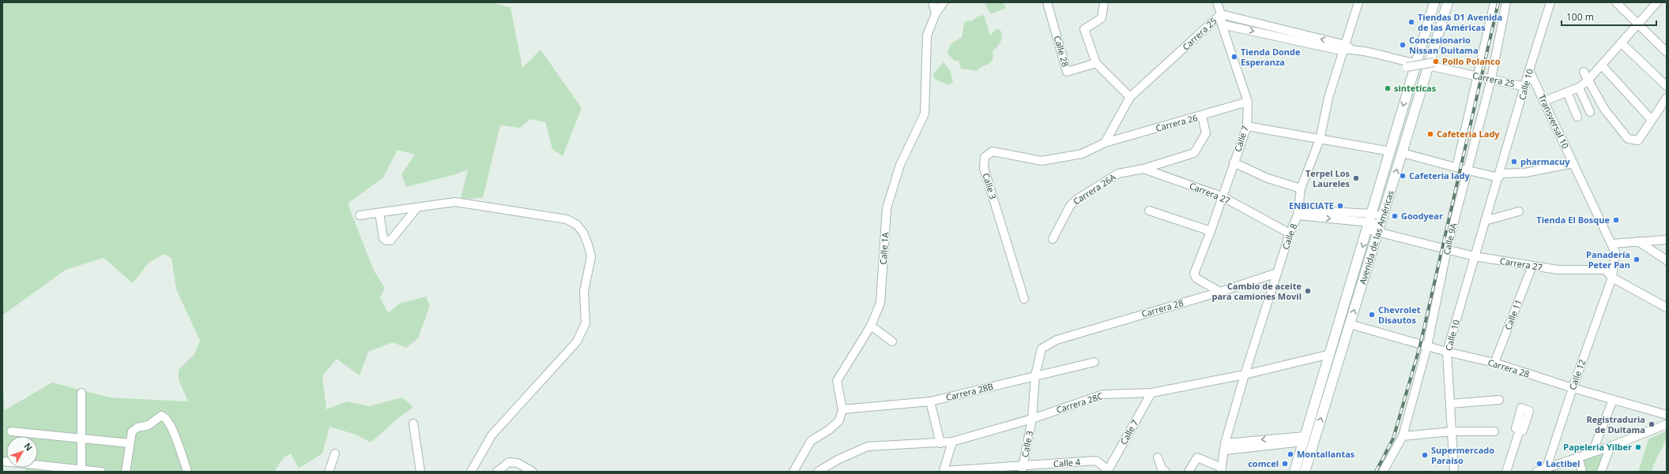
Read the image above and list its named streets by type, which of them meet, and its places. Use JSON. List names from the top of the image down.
{
  "streets": {
    "main road": ["Avenida de las Américas"],
    "street": [
      "Carrera 25",
      "Calle 28",
      "Calle 10",
      "Transversal 10",
      "Carrera 26",
      "Calle 7",
      "Calle 3",
      "Carrera 26A",
      "Carrera 27",
      "Calle 8",
      "Calle 9A",
      "Calle 1A",
      "Carrera 28",
      "Calle 11",
      "Calle 12",
      "Carrera 28B",
      "Carrera 28C",
      "Calle 4"
    ]
  },
  "crossings": [
    ["Carrera 25", "Calle 10"],
    ["Carrera 25", "Carrera 26"],
    ["Carrera 25", "Calle 7"],
    ["Carrera 25", "Calle 3"],
    ["Carrera 25", "Calle 8"],
    ["Carrera 25", "Avenida de las Américas"],
    ["Carrera 25", "Calle 9A"],
    ["Calle 10", "Transversal 10"],
    ["Calle 10", "Carrera 27"],
    ["Calle 10", "Carrera 28"],
    ["Transversal 10", "Carrera 27"],
    ["Transversal 10", "Calle 12"],
    ["Carrera 26", "Calle 7"],
    ["Carrera 26", "Calle 3"],
    ["Calle 7", "Carrera 27"],
    ["Calle 7", "Carrera 28"],
    ["Calle 7", "Carrera 28C"],
    ["Calle 7", "Calle 4"],
    ["Calle 3", "Carrera 28"],
    ["Calle 3", "Carrera 28B"],
    ["Calle 3", "Carrera 28C"],
    ["Calle 3", "Calle 4"],
    ["Carrera 26A", "Carrera 27"],
    ["Carrera 27", "Calle 8"],
    ["Carrera 27", "Avenida de las Américas"],
    ["Carrera 27", "Calle 9A"],
    ["Carrera 27", "Calle 11"],
    ["Carrera 27", "Calle 12"],
    ["Calle 8", "Carrera 28"],
    ["Calle 8", "Carrera 28C"],
    ["Avenida de las Américas", "Carrera 28"],
    ["Avenida de las Américas", "Carrera 28C"],
    ["Calle 9A", "Carrera 28"],
    ["Calle 1A", "Carrera 28B"],
    ["Carrera 28", "Calle 11"],
    ["Carrera 28", "Calle 12"]
  ],
  "places": [
    "Tiendas D1 Avenida de las Américas",
    "Concesionario Nissan Duitama",
    "Tienda Donde Esperanza",
    "Pollo Polanco",
    "sinteticas",
    "Cafeteria Lady",
    "pharmacuy",
    "Cafeteria lady",
    "Terpel Los Laureles",
    "ENBICIATE",
    "Goodyear",
    "Tienda El Bosque",
    "Panadería Peter Pan",
    "Cambio de aceite para camiones Movil",
    "Chevrolet Disautos",
    "Registraduria de Duitama",
    "Papeleria Yilber",
    "Montallantas",
    "Supermercado Paraiso",
    "comcel",
    "Lactibel"
  ],
  "scale_bar": "100 m",
  "north": "top right"
}
